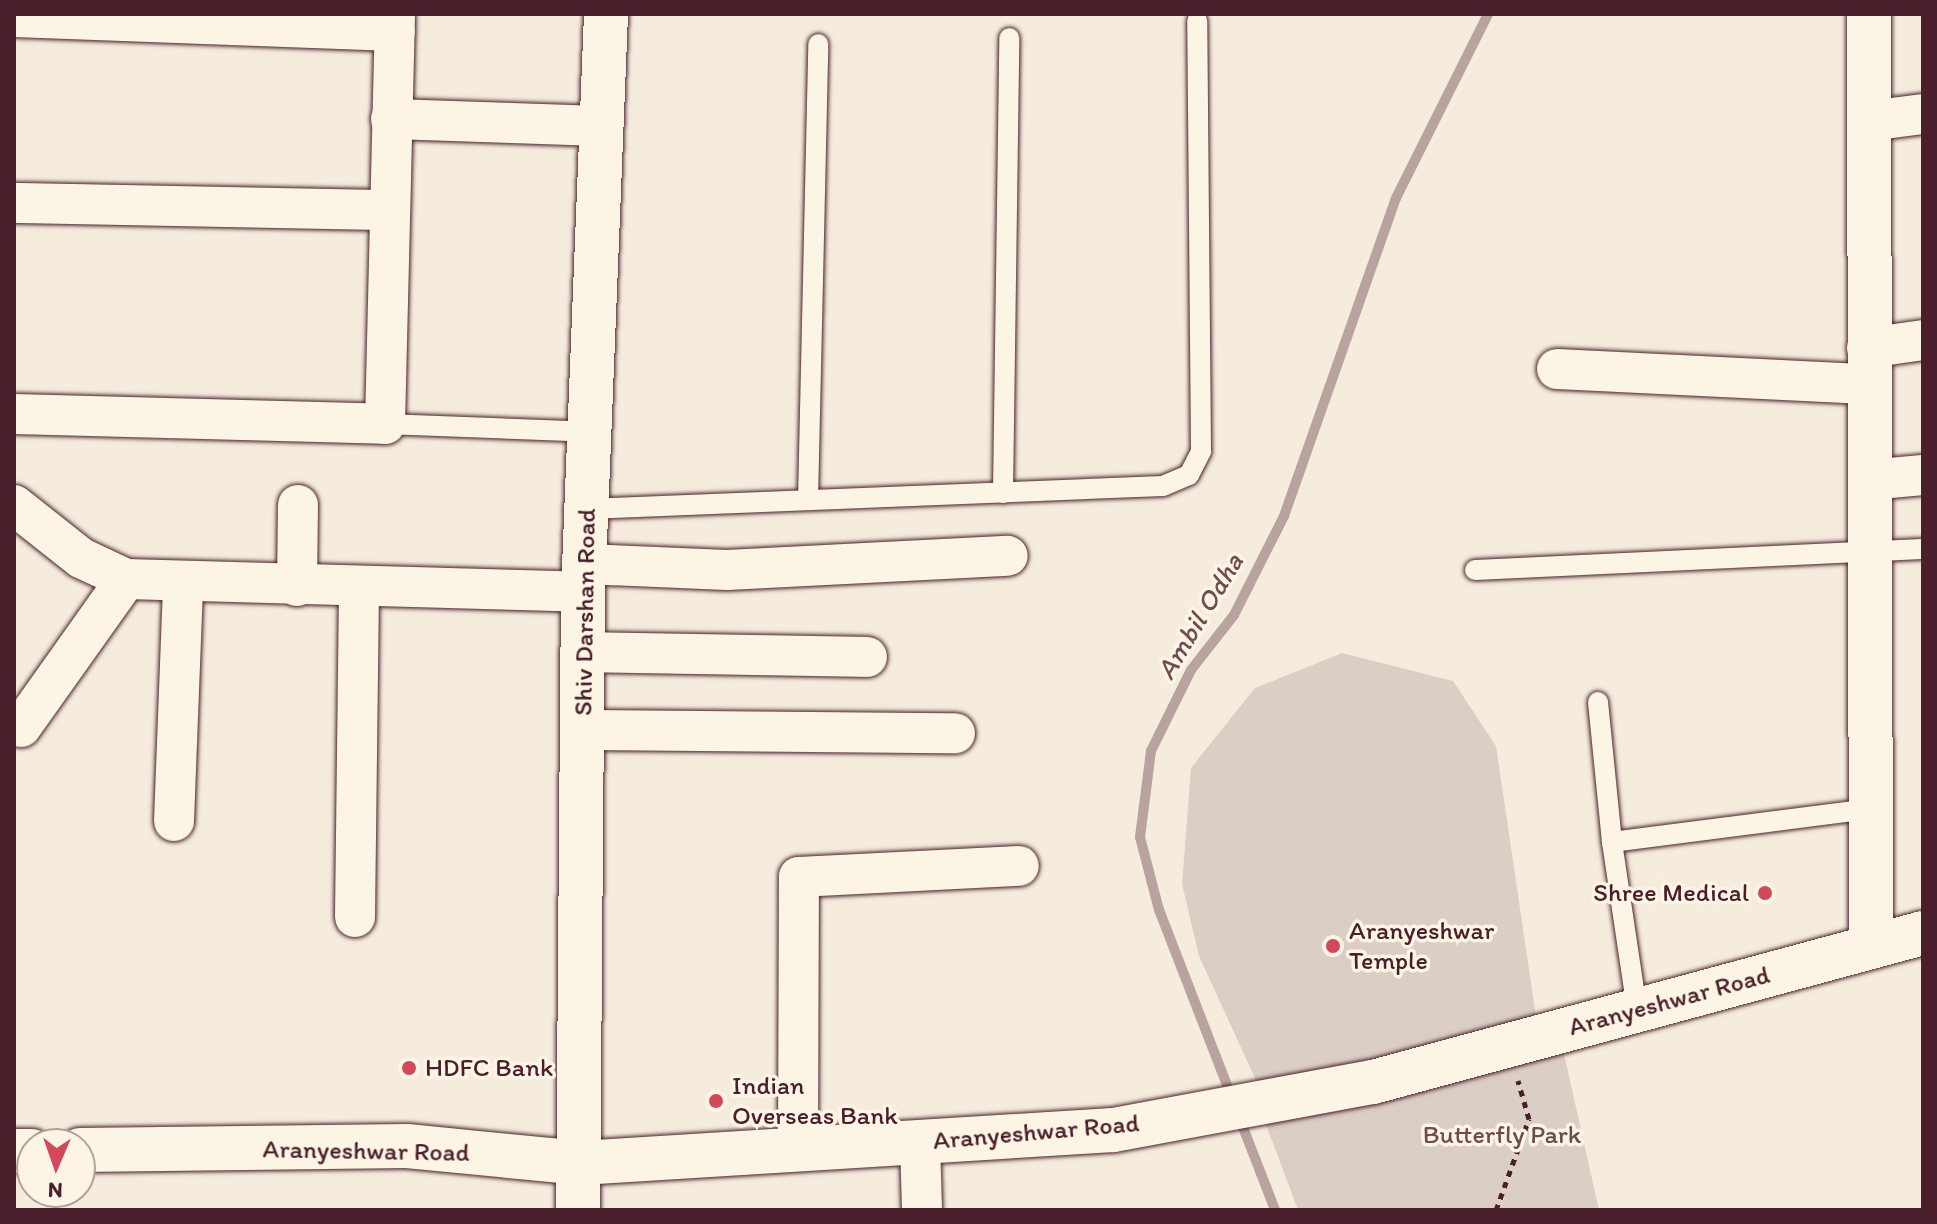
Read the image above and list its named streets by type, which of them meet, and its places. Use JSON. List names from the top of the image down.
{
  "streets": {
    "street": ["Shiv Darshan Road", "Aranyeshwar Road"]
  },
  "crossings": [
    ["Shiv Darshan Road", "Aranyeshwar Road"]
  ],
  "water": ["Ambil Odha"],
  "parks": ["Butterfly Park"],
  "places": [
    "Shree Medical",
    "Aranyeshwar Temple",
    "HDFC Bank",
    "Indian Overseas Bank"
  ],
  "north": "bottom"
}
